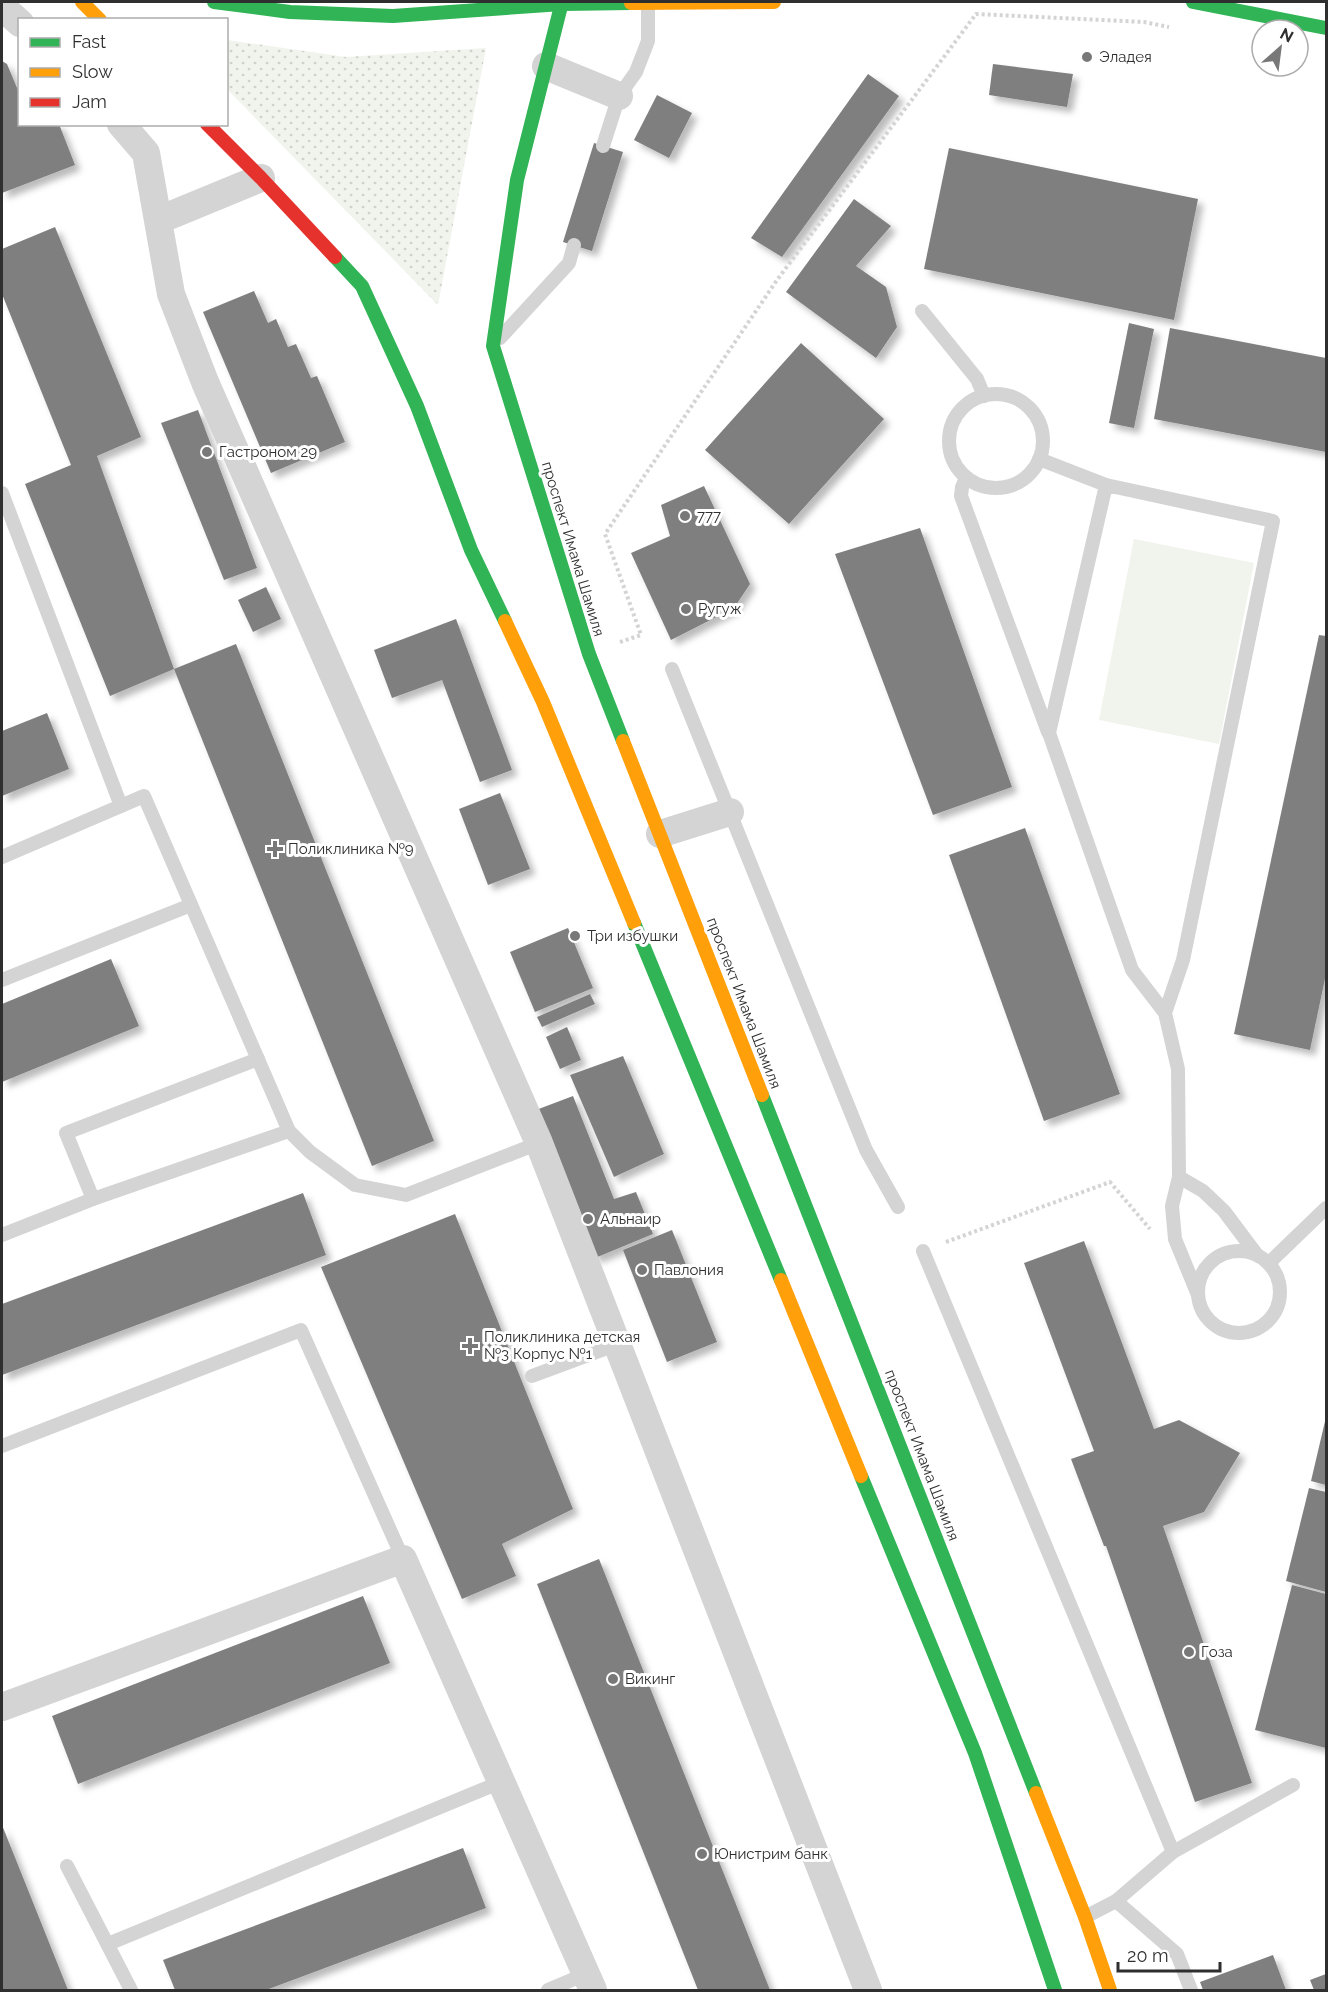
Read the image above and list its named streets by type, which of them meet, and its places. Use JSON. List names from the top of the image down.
{
  "streets": {
    "main road": ["проспект Имама Шамиля"]
  },
  "places": {
    "other": [
      "Эладея",
      "Гастроном 29",
      "777",
      "Ругуж",
      "Три избушки",
      "Альнаир",
      "Павлония",
      "Гоза",
      "Викинг",
      "Юнистрим банк"
    ],
    "health": ["Поликлиника №9", "Поликлиника детская №3 Корпус №1"]
  },
  "legend": ["Fast", "Slow", "Jam"],
  "scale_bar": "20 m",
  "north": "top right"
}
